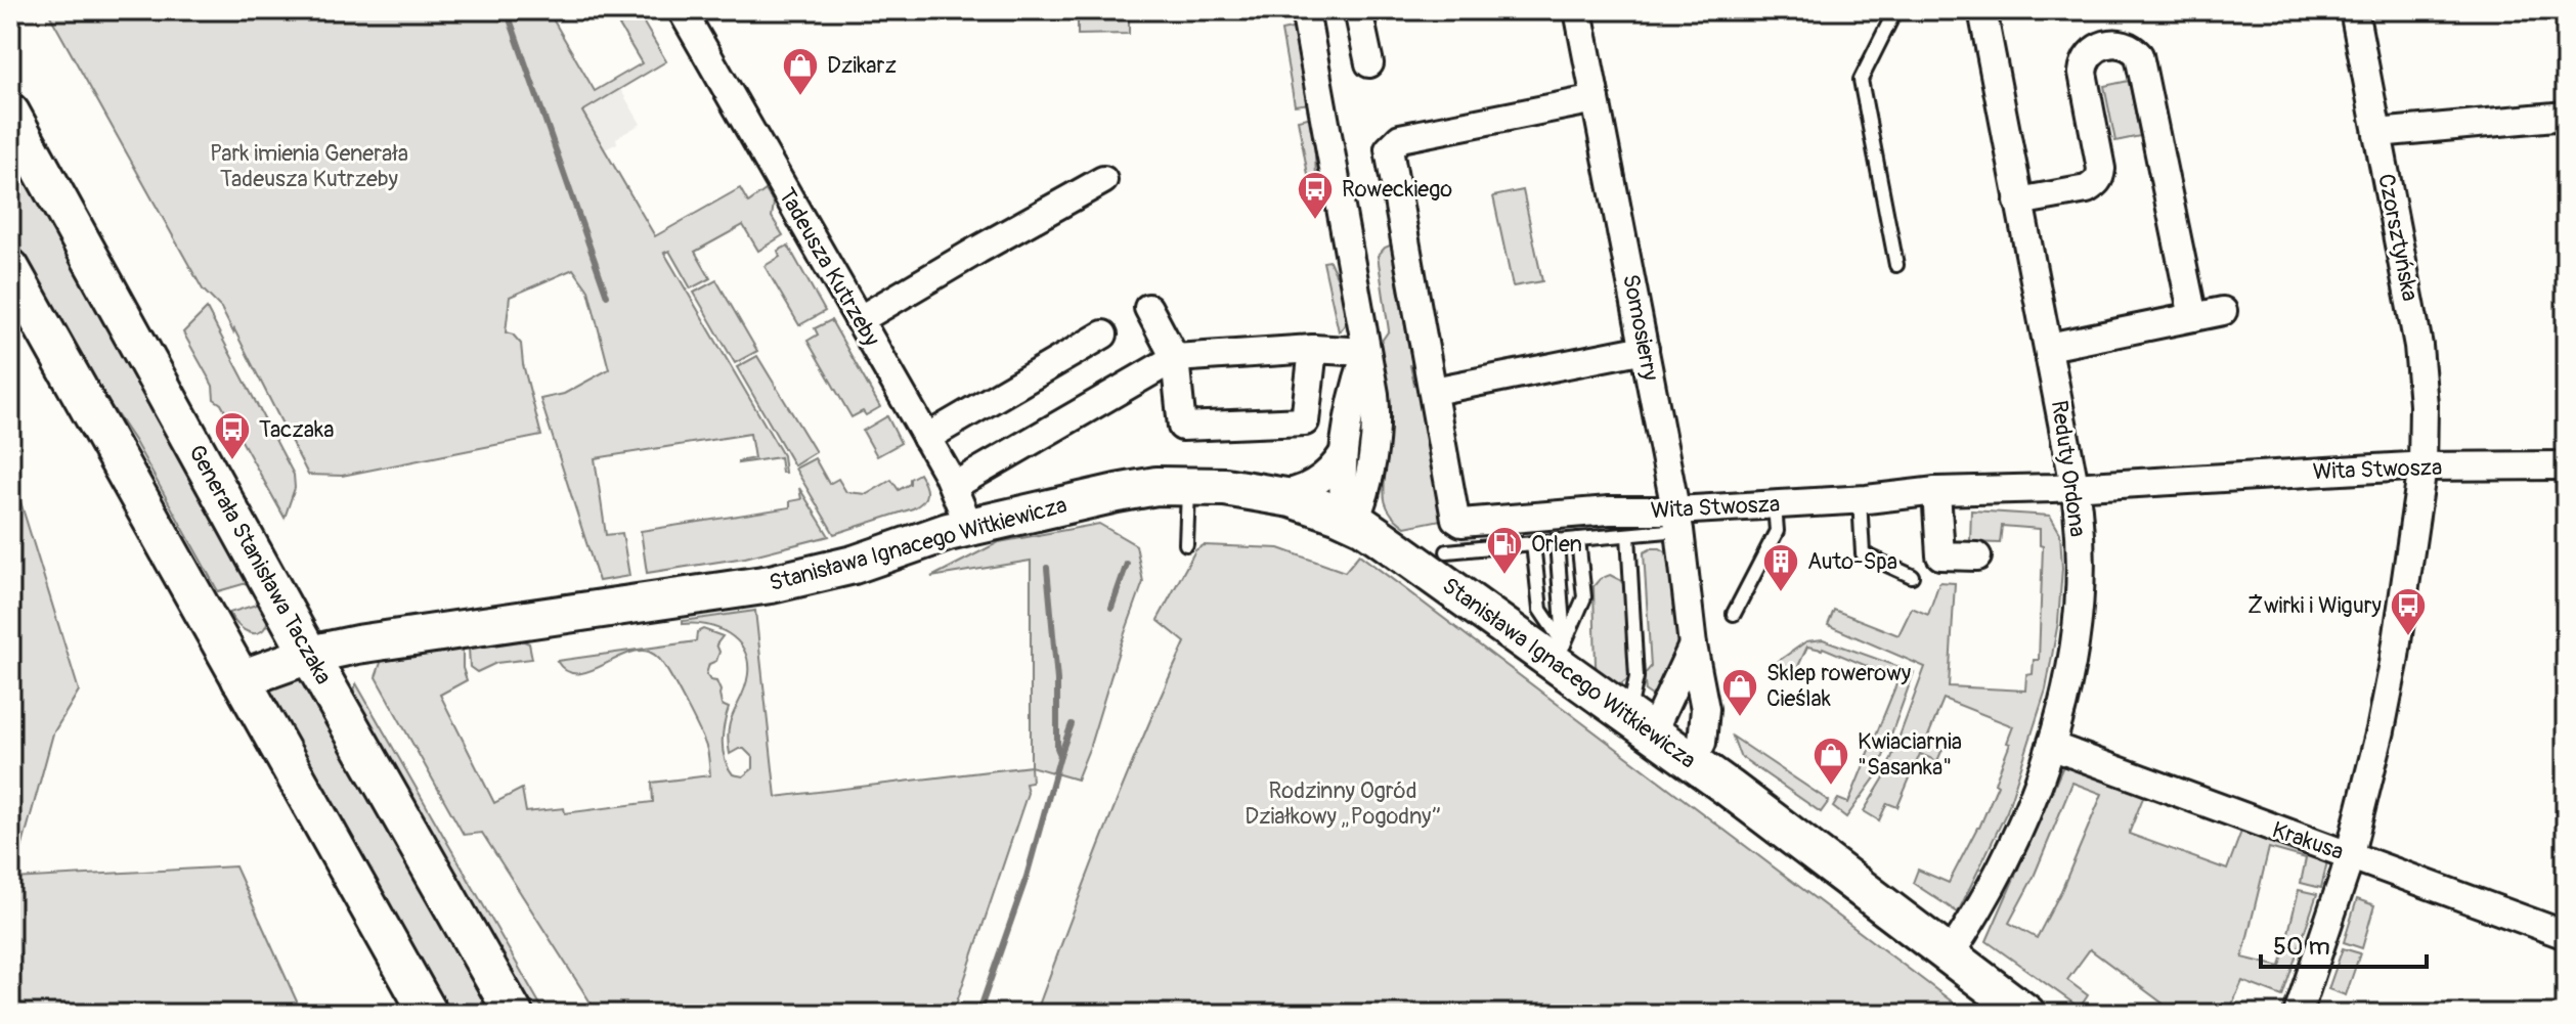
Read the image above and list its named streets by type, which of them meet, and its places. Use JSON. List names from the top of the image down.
{
  "streets": {
    "street": [
      "Czorsztyńska",
      "Tadeusza Kutrzeby",
      "Somosierry",
      "Reduty Ordona",
      "Wita Stwosza",
      "Stanisława Ignacego Witkiewicza",
      "Generała Stanisława Taczaka",
      "Krakusa"
    ]
  },
  "crossings": [
    ["Czorsztyńska", "Wita Stwosza"],
    ["Tadeusza Kutrzeby", "Stanisława Ignacego Witkiewicza"],
    ["Somosierry", "Wita Stwosza"],
    ["Somosierry", "Stanisława Ignacego Witkiewicza"],
    ["Reduty Ordona", "Wita Stwosza"],
    ["Reduty Ordona", "Stanisława Ignacego Witkiewicza"],
    ["Reduty Ordona", "Krakusa"],
    ["Stanisława Ignacego Witkiewicza", "Generała Stanisława Taczaka"]
  ],
  "parks": ["Park imienia Generała Tadeusza Kutrzeby", "Rodzinny Ogród Działkowy „Pogodny”"],
  "places": {
    "shop": ["Dzikarz", "Sklep rowerowy Cieślak", "Kwiaciarnia \"Sasanka\""],
    "bus stop": ["Roweckiego", "Taczaka", "Żwirki i Wigury"],
    "fuel station": ["Orlen"],
    "building": ["Auto-Spa"]
  },
  "scale_bar": "50 m"
}
